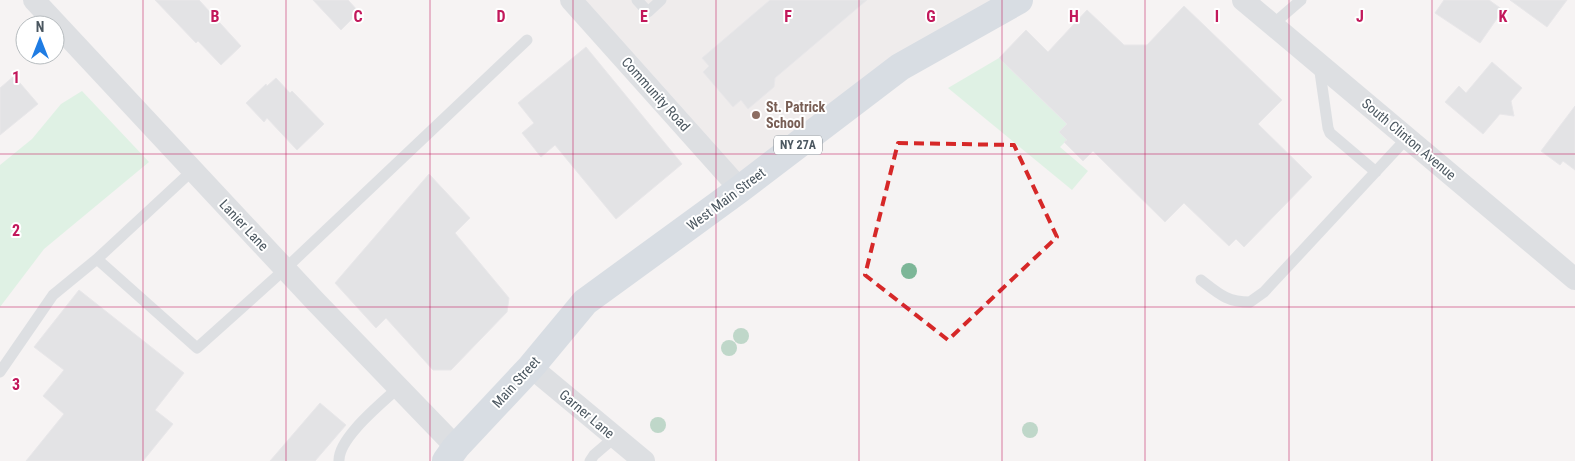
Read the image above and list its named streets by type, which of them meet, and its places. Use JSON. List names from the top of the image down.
{
  "streets": {
    "main road": ["NY 27A", "West Main Street", "Main Street"],
    "street": [
      "Community Road",
      "South Clinton Avenue",
      "Lanier Lane",
      "Garner Lane"
    ]
  },
  "crossings": [
    ["Community Road", "West Main Street"],
    ["West Main Street", "Main Street"],
    ["Lanier Lane", "Main Street"],
    ["Main Street", "Garner Lane"]
  ],
  "places": ["St. Patrick School"],
  "north": "top",
  "grid": {
    "columns": [
      "B",
      "C",
      "D",
      "E",
      "F",
      "G",
      "H",
      "I",
      "J",
      "K"
    ],
    "rows": ["1", "2", "3"]
  }
}
